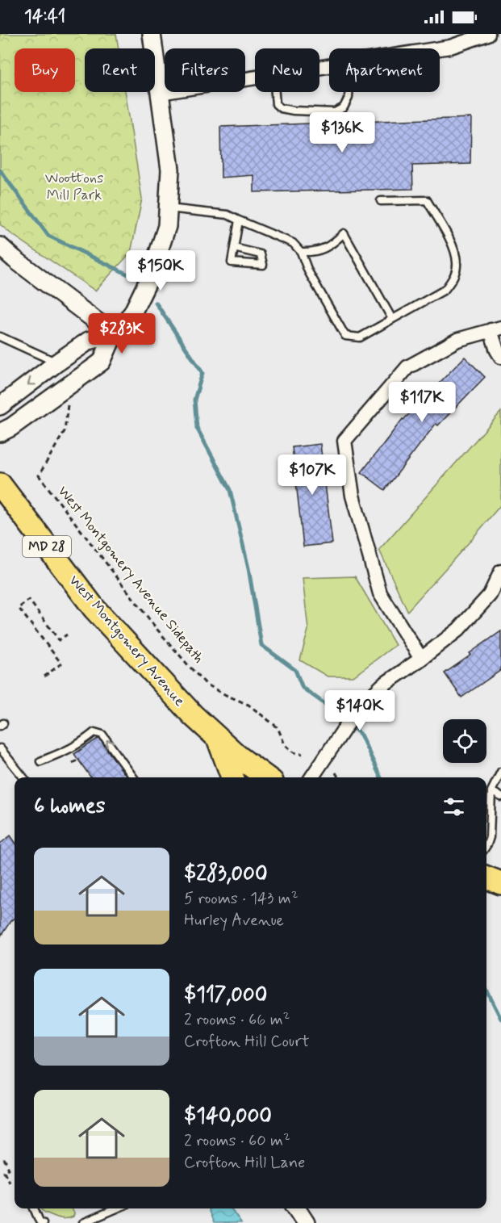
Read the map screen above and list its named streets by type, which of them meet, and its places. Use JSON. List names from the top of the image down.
{
  "streets": {
    "main road": ["MD 28", "West Montgomery Avenue"],
    "path": ["West Montgomery Avenue Sidepath"]
  },
  "parks": ["Woottons Mill Park"],
  "page": {
    "status": "14:41",
    "chip": [
      "Buy",
      "Rent",
      "Filters",
      "New",
      "Apartment"
    ],
    "price": [
      "$136K",
      "$150K",
      "$283K",
      "$117K",
      "$107K",
      "$140K"
    ],
    "heading": "6 homes",
    "list": [
      {
        "name": "$283,000",
        "note": "5 rooms · 143 m² · Hurley Avenue"
      },
      {
        "name": "$117,000",
        "note": "2 rooms · 66 m² · Crofton Hill Court"
      },
      {
        "name": "$140,000",
        "note": "2 rooms · 60 m² · Crofton Hill Lane"
      }
    ]
  }
}
